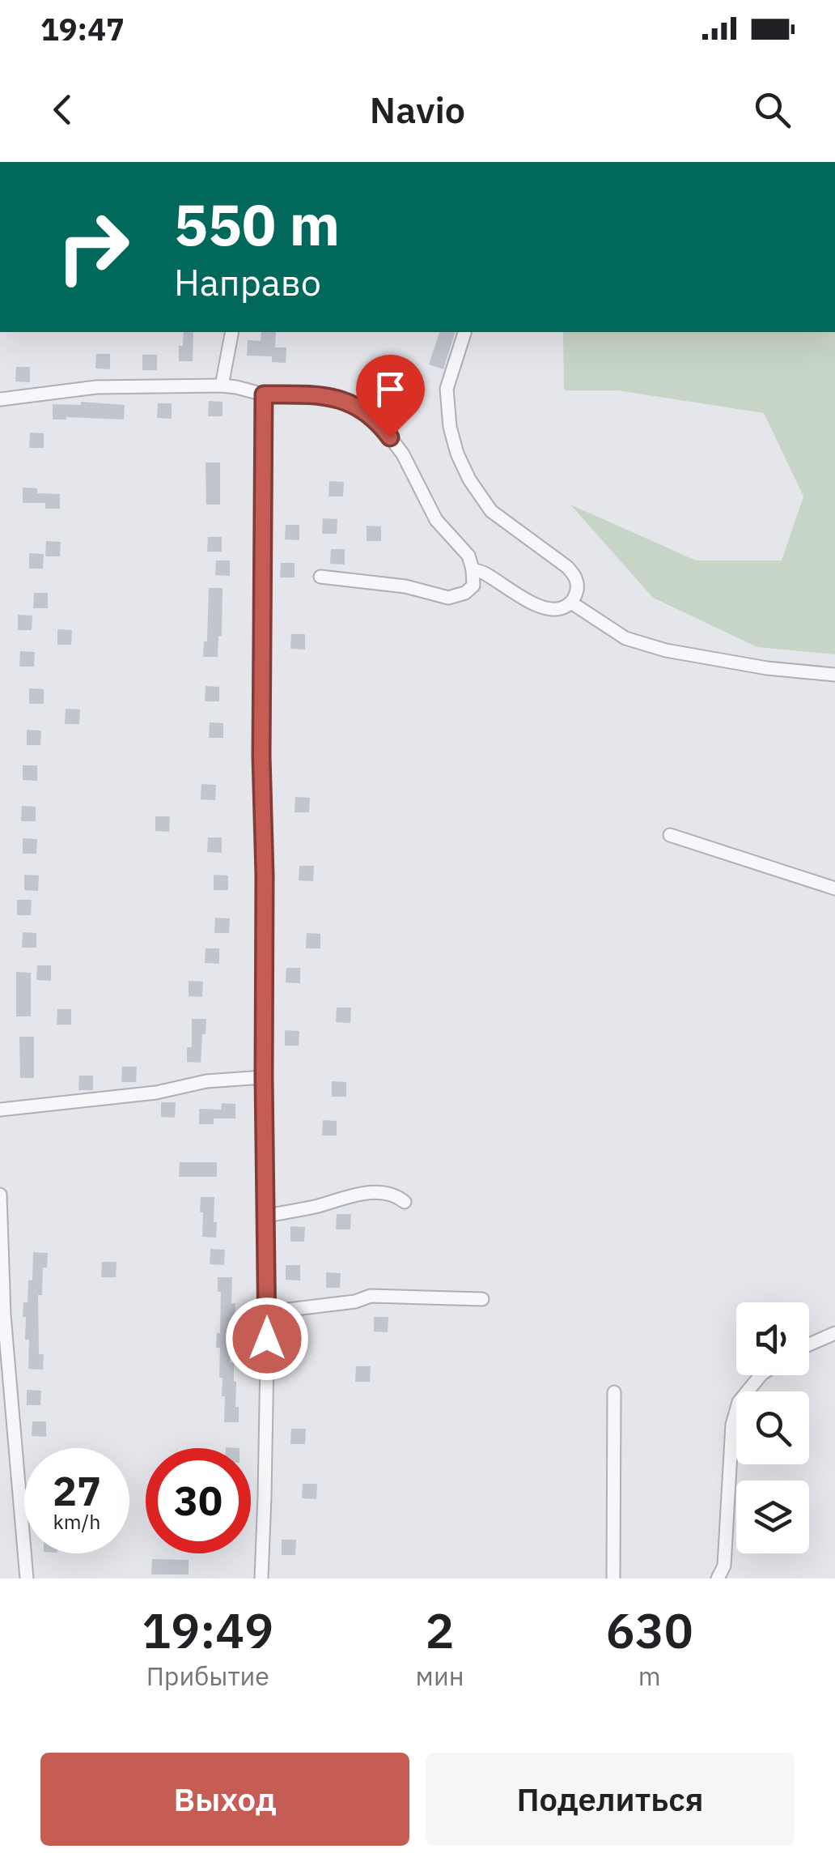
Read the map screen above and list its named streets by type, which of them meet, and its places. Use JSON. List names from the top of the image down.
{
  "page": {
    "status": "19:47",
    "header": "Navio",
    "turn": ["550 m", "Направо"],
    "speed": "27 km/h",
    "limit": "30",
    "eta": [
      "19:49",
      "Прибытие",
      "2",
      "мин",
      "630",
      "m"
    ],
    "buttons": ["Выход", "Поделиться"]
  }
}
